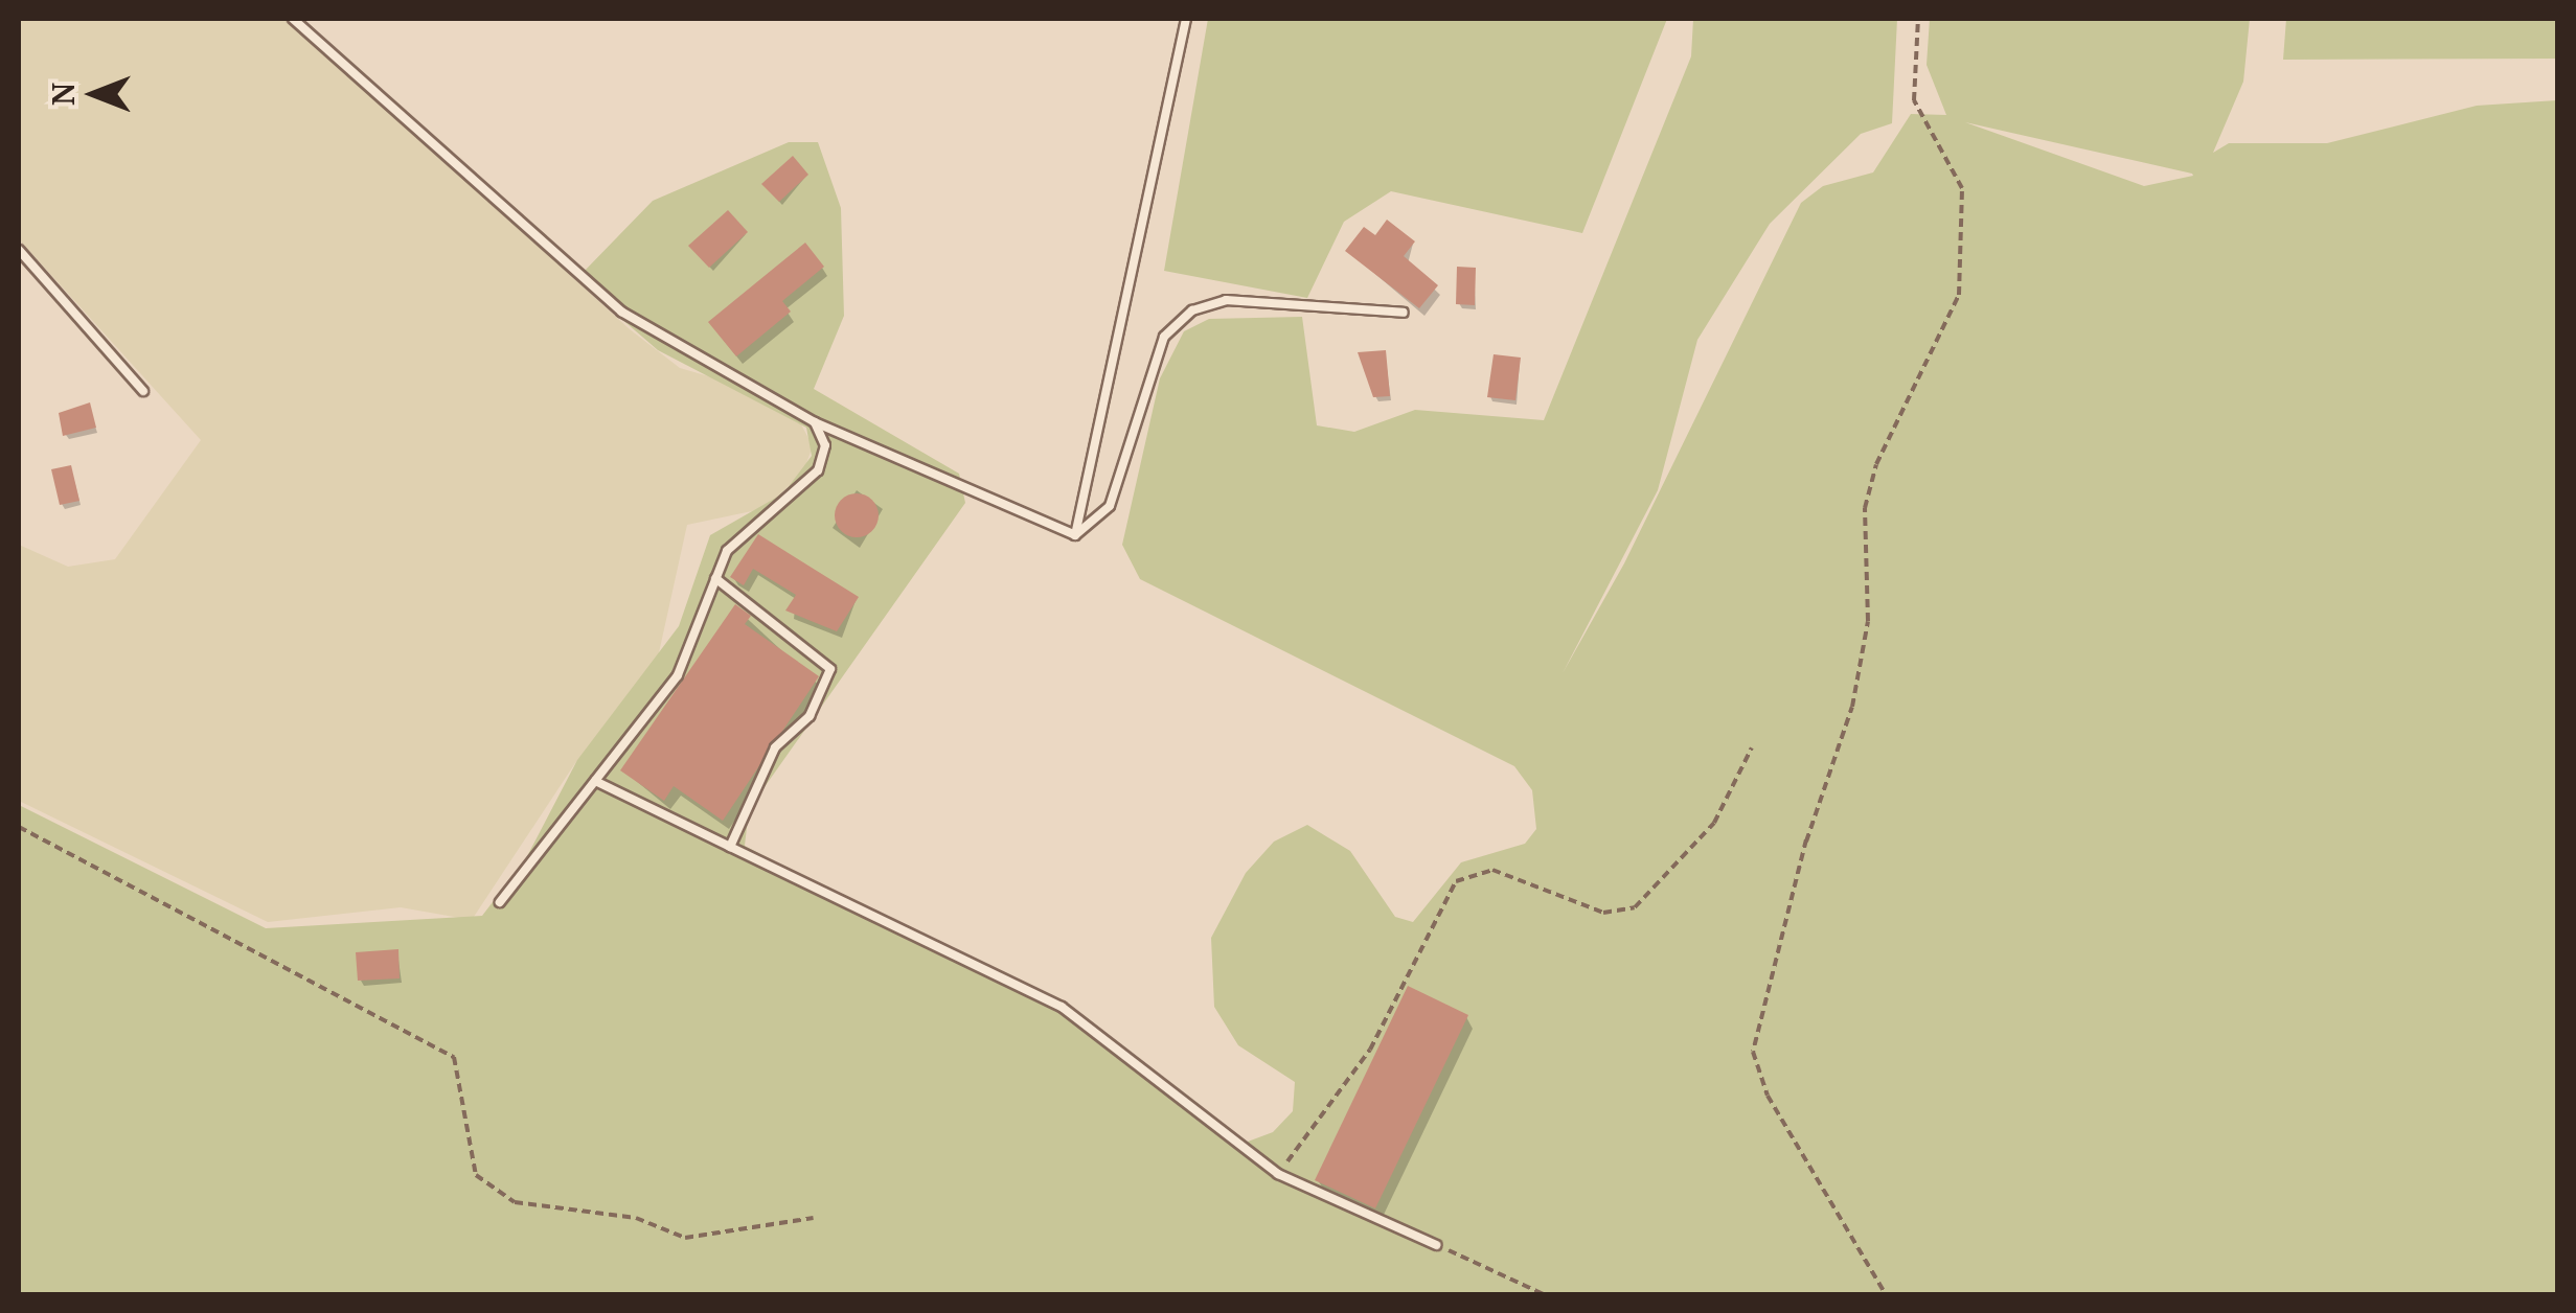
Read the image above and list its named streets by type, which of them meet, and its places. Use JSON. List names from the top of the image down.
{
  "north": "left"
}
